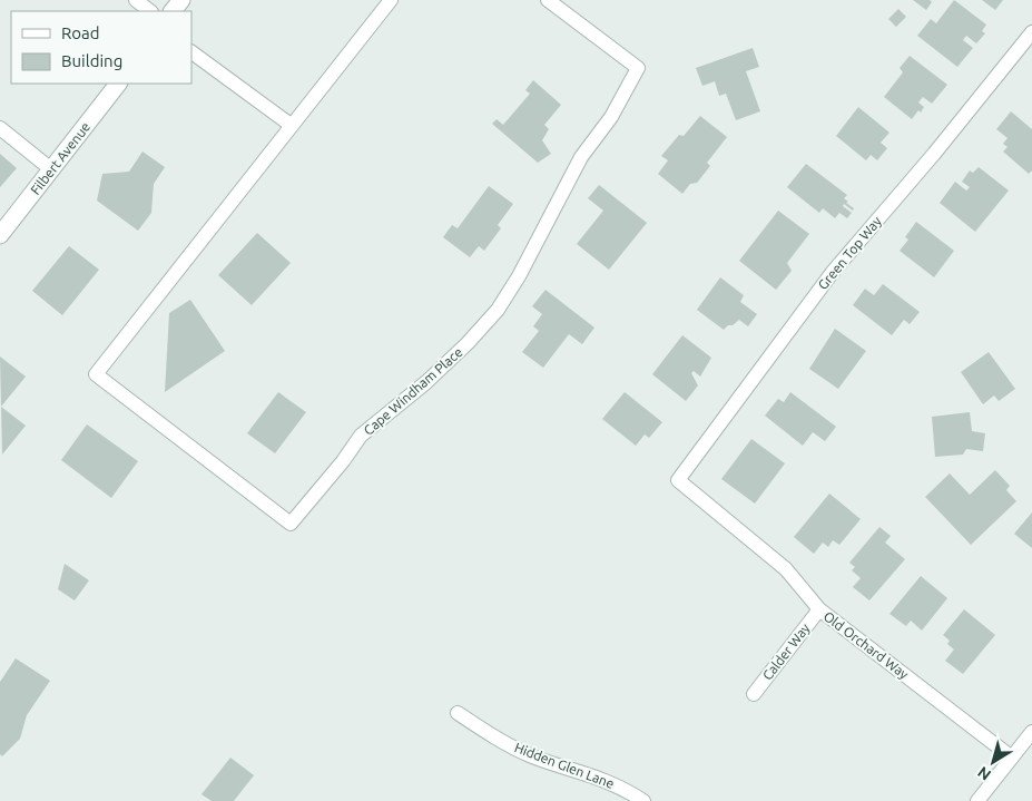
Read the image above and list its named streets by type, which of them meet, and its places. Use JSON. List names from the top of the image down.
{
  "streets": {
    "street": [
      "Filbert Avenue",
      "Green Top Way",
      "Cape Windham Place",
      "Old Orchard Way",
      "Calder Way",
      "Hidden Glen Lane"
    ]
  },
  "crossings": [
    ["Green Top Way", "Old Orchard Way"],
    ["Old Orchard Way", "Calder Way"]
  ],
  "legend": ["Road", "Building"],
  "north": "bottom left"
}
